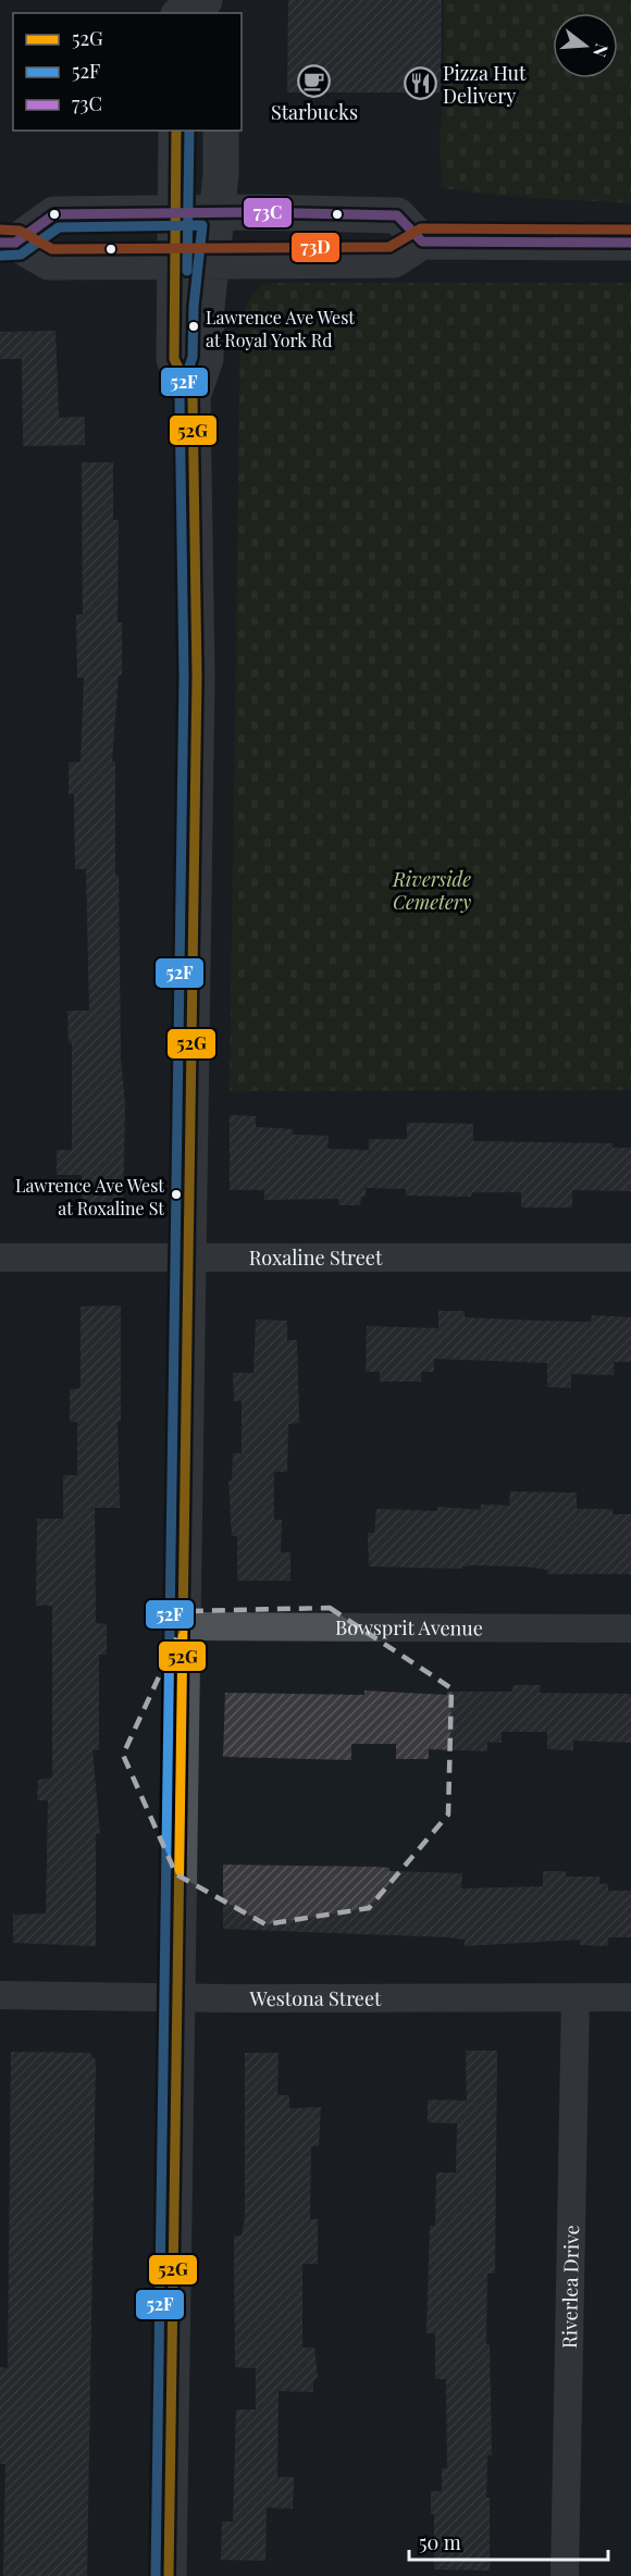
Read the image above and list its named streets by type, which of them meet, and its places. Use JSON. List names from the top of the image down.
{
  "streets": {
    "street": [
      "Roxaline Street",
      "Bowsprit Avenue",
      "Westona Street",
      "Riverlea Drive"
    ]
  },
  "crossings": [
    ["Westona Street", "Riverlea Drive"]
  ],
  "parks": ["Riverside Cemetery"],
  "places": {
    "cafe": ["Starbucks"],
    "restaurant": ["Pizza Hut Delivery"],
    "other": ["Lawrence Ave West at Royal York Rd", "Lawrence Ave West at Roxaline St"]
  },
  "lines": [
    "transit line 52G",
    "transit line 52F",
    "transit line 73C",
    "transit line 73D"
  ],
  "legend": ["52G", "52F", "73C"],
  "scale_bar": "50 m",
  "north": "right"
}
